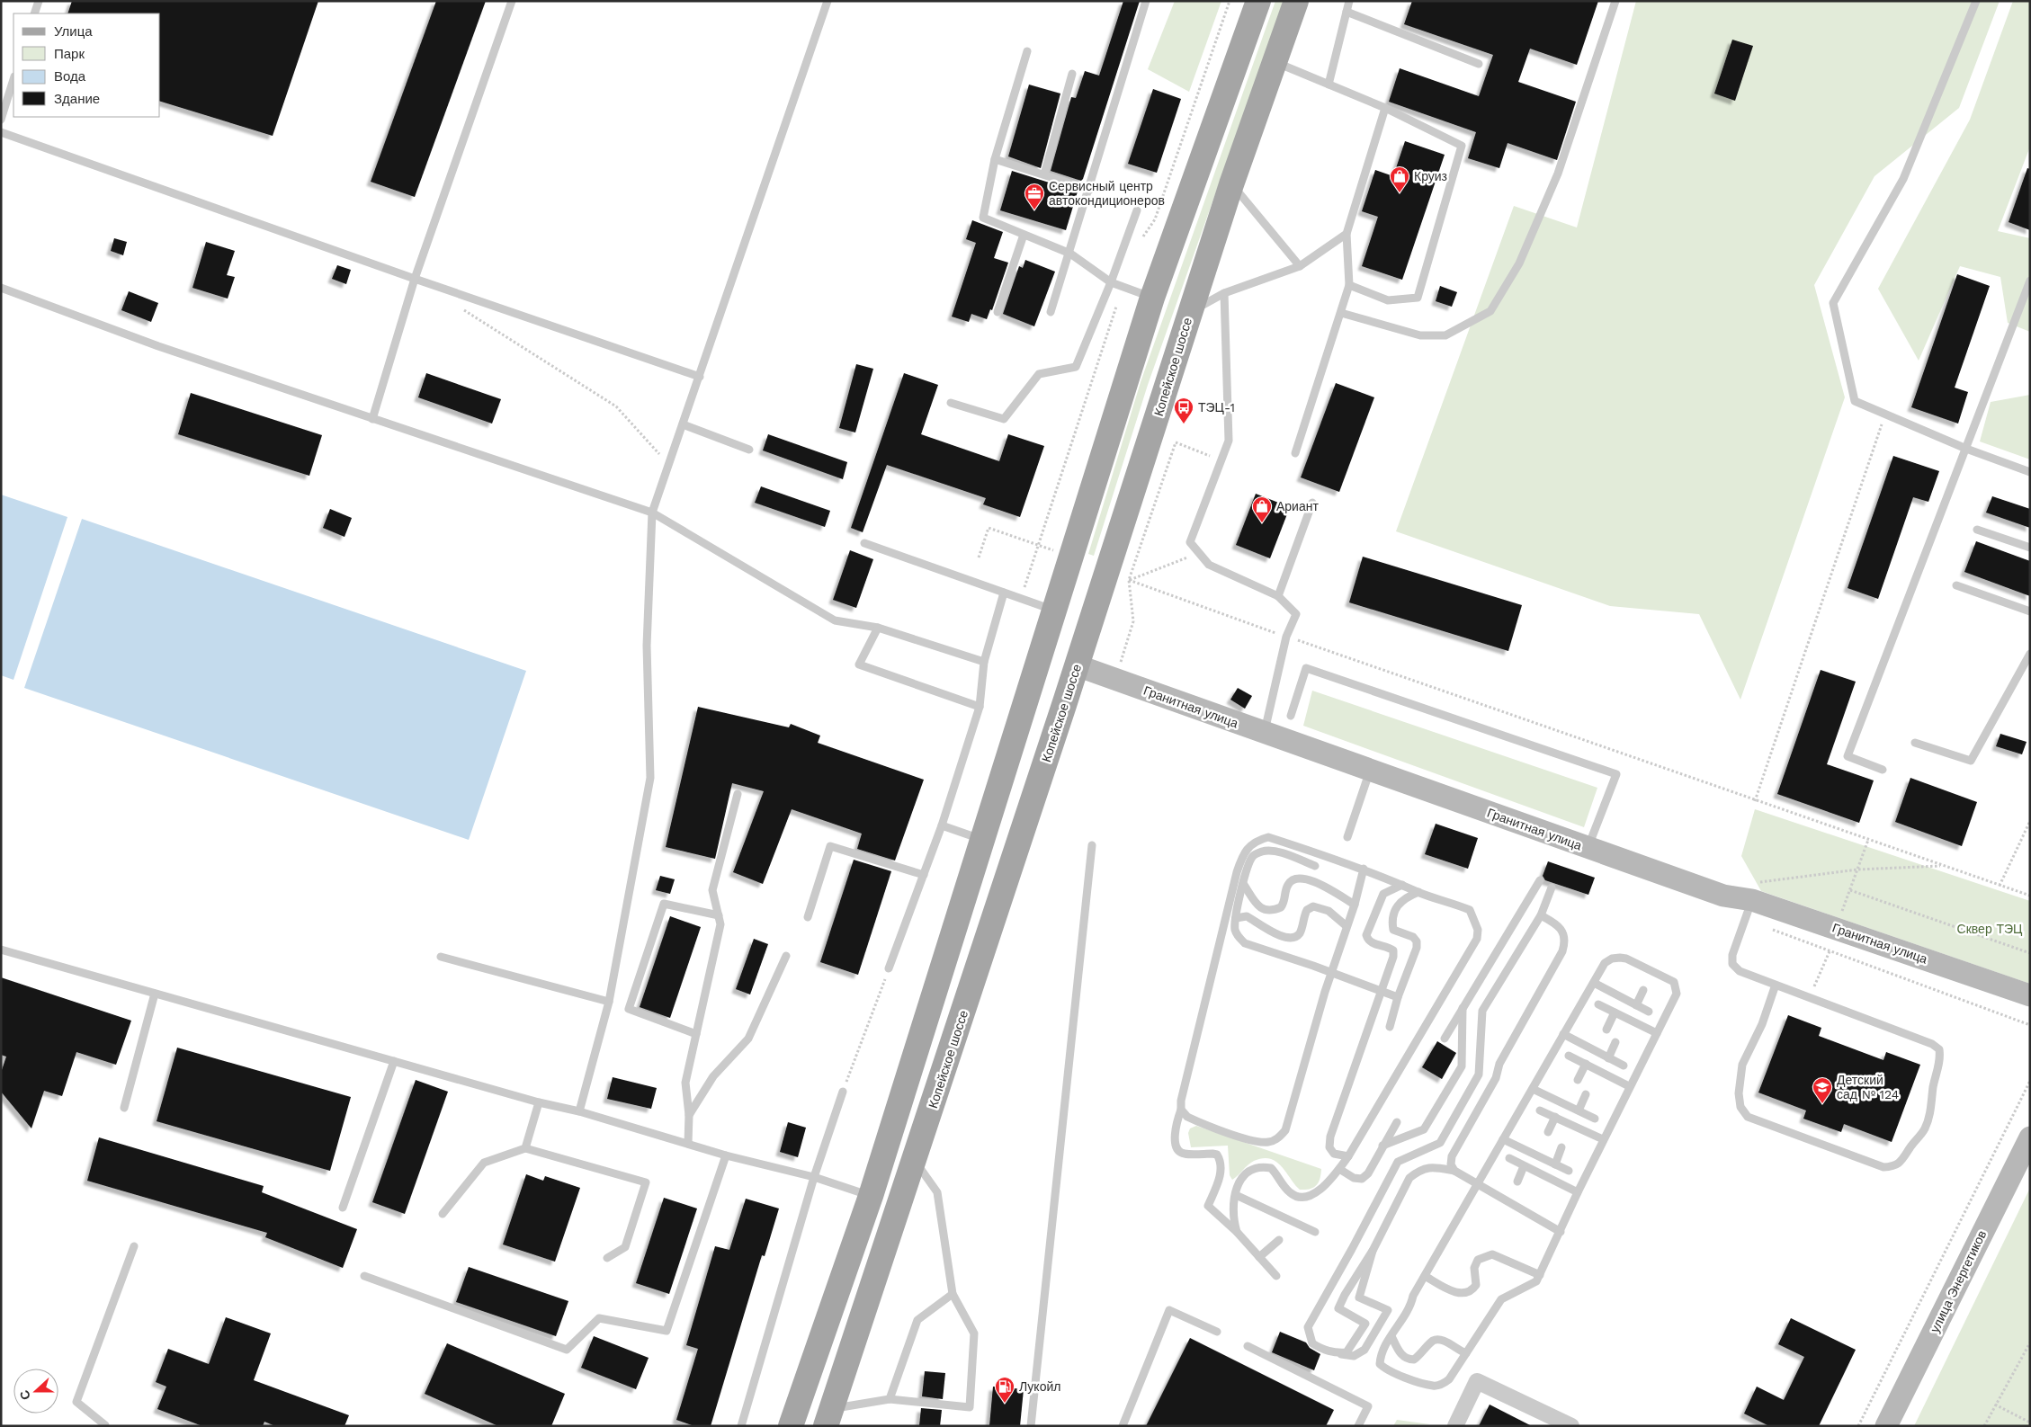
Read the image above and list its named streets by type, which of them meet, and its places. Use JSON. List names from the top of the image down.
{
  "streets": {
    "main road": ["Копейское шоссе", "Гранитная улица"],
    "street": ["улица Энергетиков"]
  },
  "crossings": [
    ["Копейское шоссе", "Гранитная улица"]
  ],
  "parks": ["Сквер ТЭЦ"],
  "places": {
    "shop": ["Круиз", "Ариант"],
    "office": ["Сервисный центр автокондиционеров"],
    "bus stop": ["ТЭЦ-1"],
    "school or university": ["Детский сад № 124"],
    "fuel station": ["Лукойл"]
  },
  "legend": [
    "Улица",
    "Парк",
    "Вода",
    "Здание"
  ],
  "north": "left"
}
